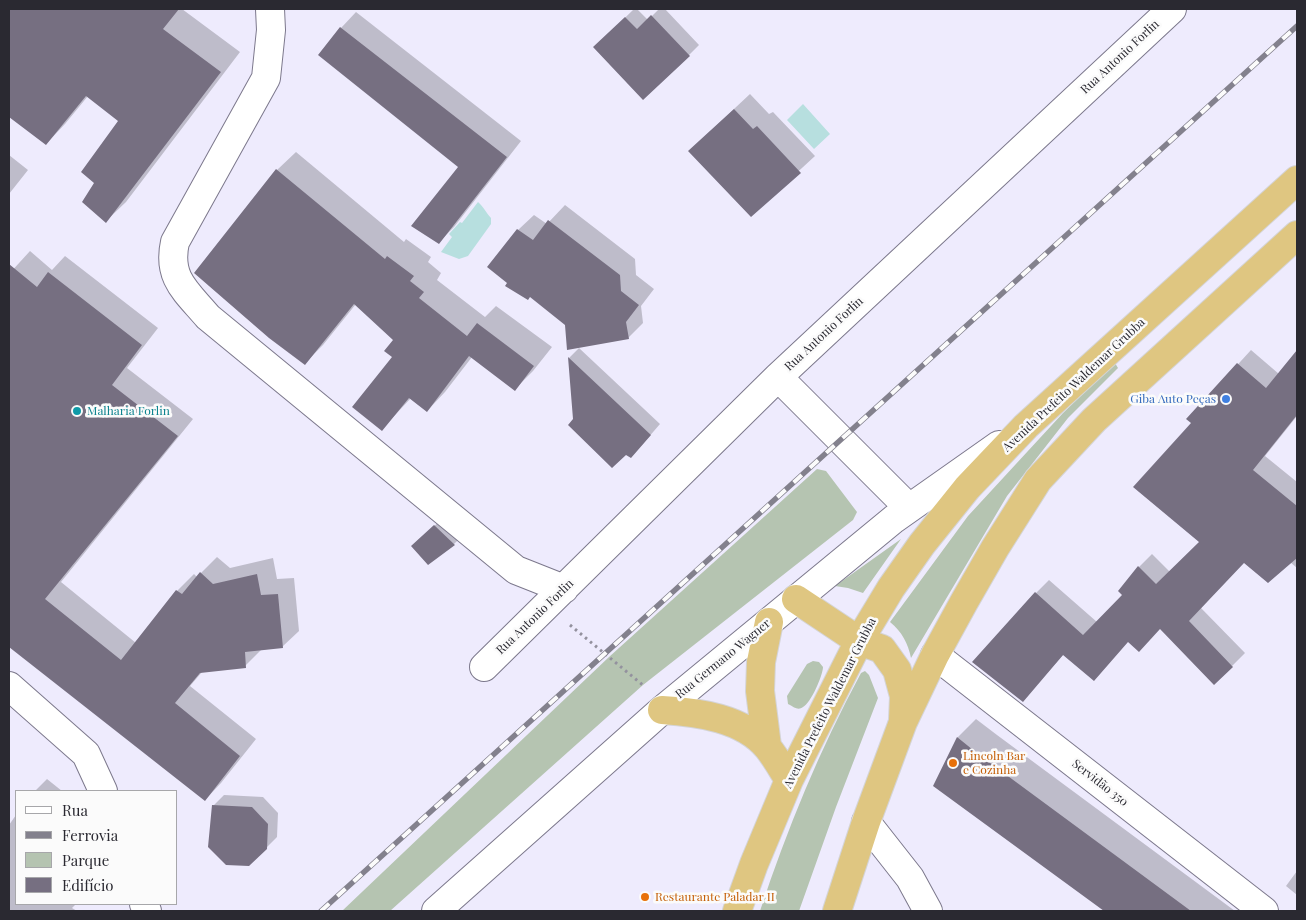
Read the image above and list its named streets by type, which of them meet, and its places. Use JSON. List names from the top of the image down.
{
  "streets": {
    "highway": ["Avenida Prefeito Waldemar Grubba"],
    "street": ["Rua Antonio Forlin", "Rua Germano Wagner", "Servidão 350"]
  },
  "crossings": [
    ["Avenida Prefeito Waldemar Grubba", "Rua Germano Wagner"]
  ],
  "places": [
    "Giba Auto Peças",
    "Malharia Forlin",
    "Lincoln Bar e Cozinha",
    "Restaurante Paladar II"
  ],
  "legend": [
    "Rua",
    "Ferrovia",
    "Parque",
    "Edifício"
  ]
}
